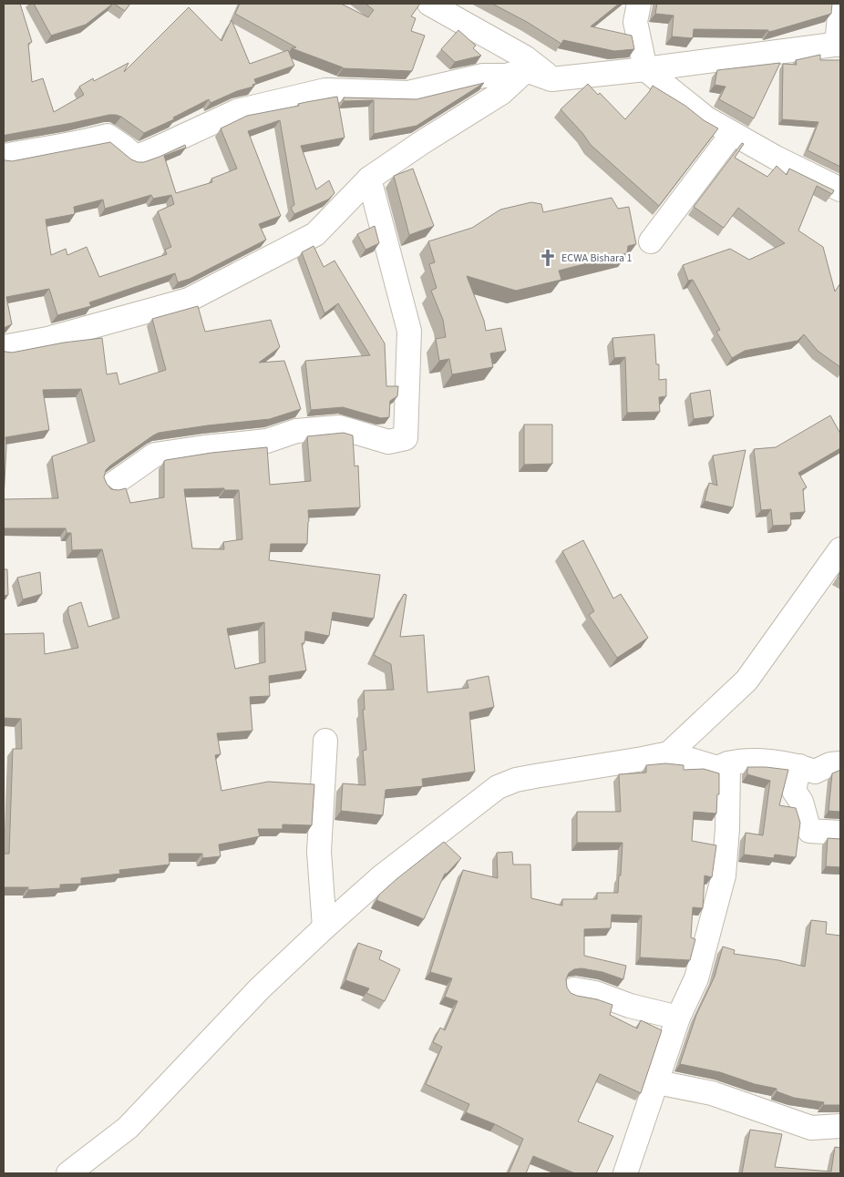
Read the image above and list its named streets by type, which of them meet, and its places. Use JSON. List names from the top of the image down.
{
  "places": {
    "church": ["ECWA Bishara 1"]
  }
}
